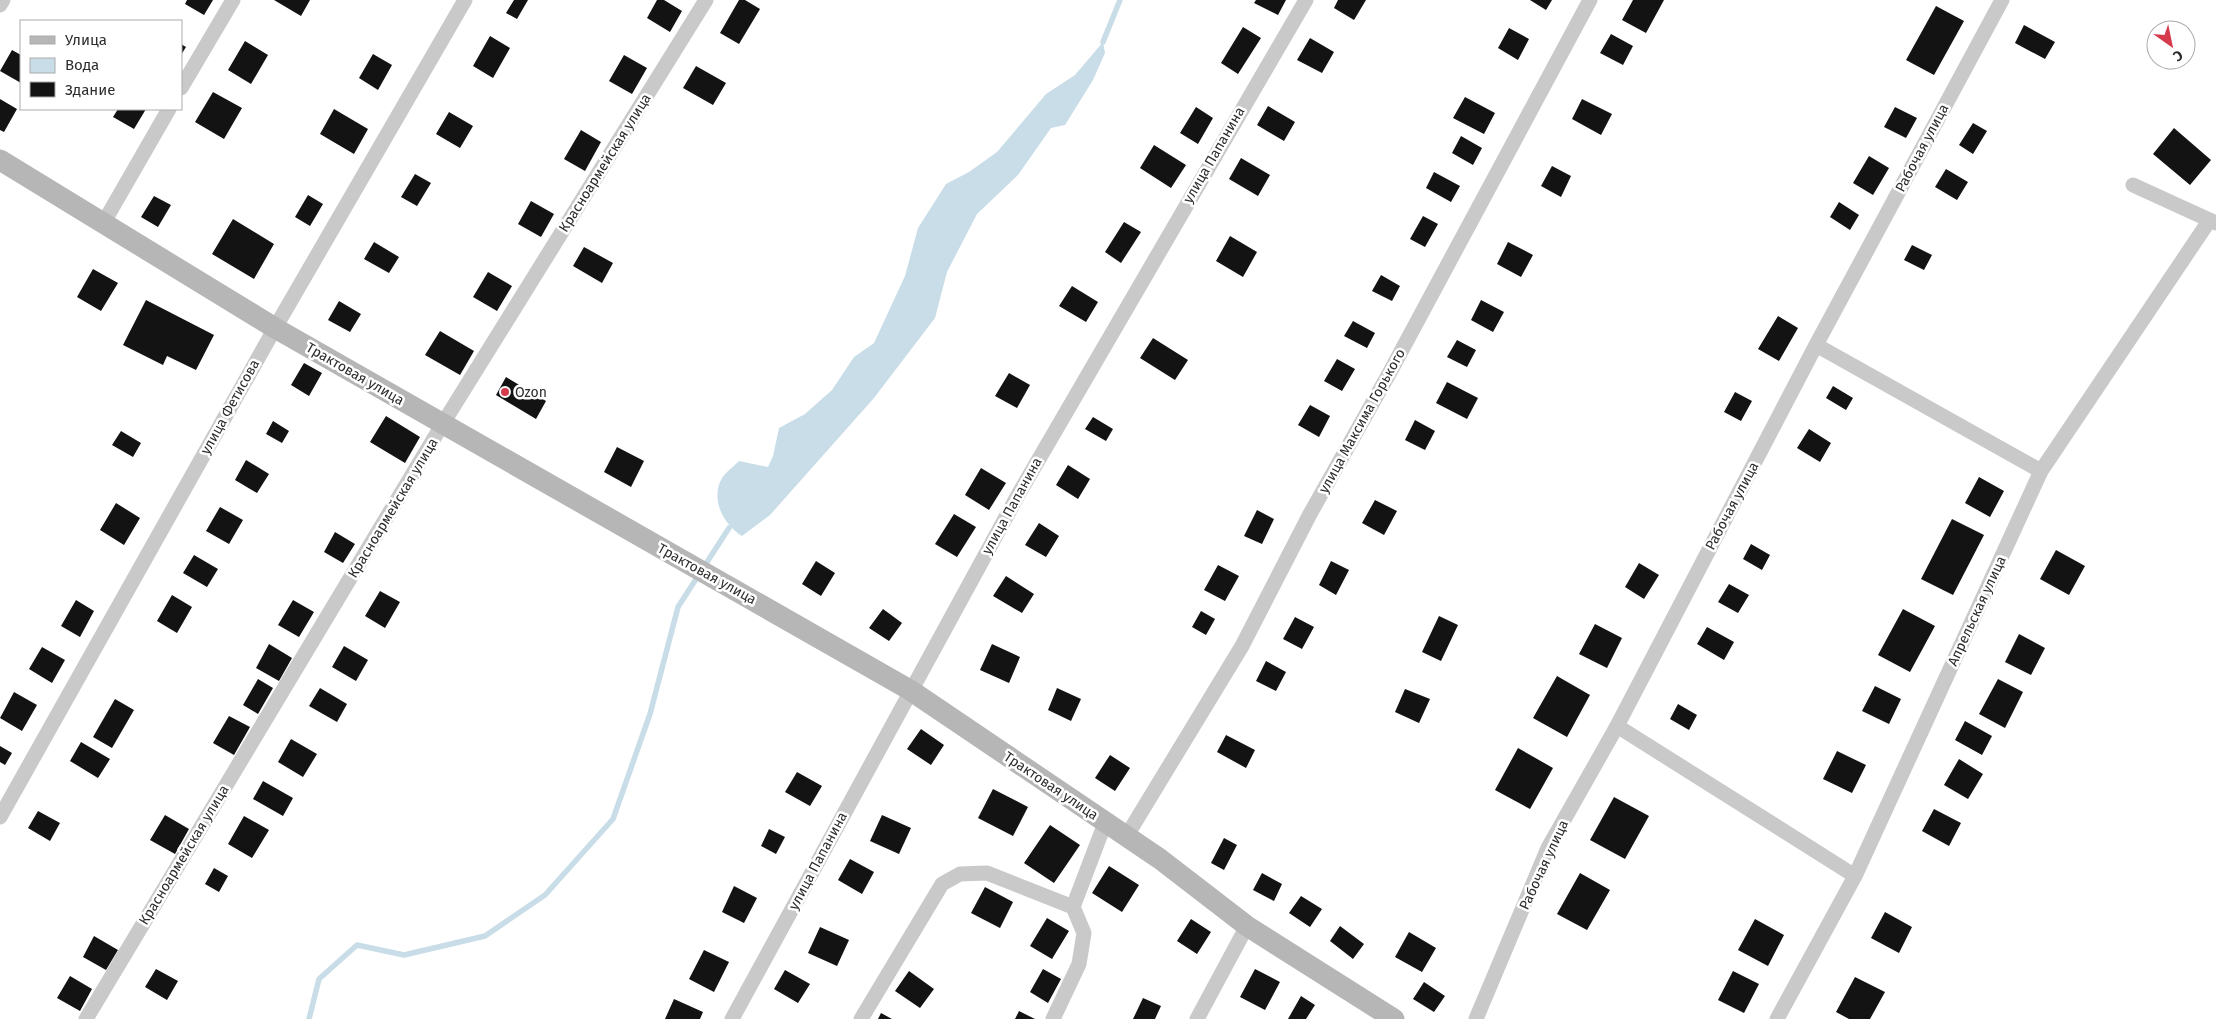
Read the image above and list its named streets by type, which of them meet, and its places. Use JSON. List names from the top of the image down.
{
  "streets": {
    "street": [
      "Рабочая улица",
      "улица Папанина",
      "Красноармейская улица",
      "Трактовая улица",
      "улица Фетисова",
      "улица Максима Горького",
      "Апрельская улица"
    ]
  },
  "crossings": [
    ["улица Папанина", "Трактовая улица"],
    ["Красноармейская улица", "Трактовая улица"],
    ["Трактовая улица", "улица Фетисова"],
    ["Трактовая улица", "улица Максима Горького"]
  ],
  "places": ["Ozon"],
  "legend": ["Улица", "Вода", "Здание"],
  "north": "bottom right"
}
